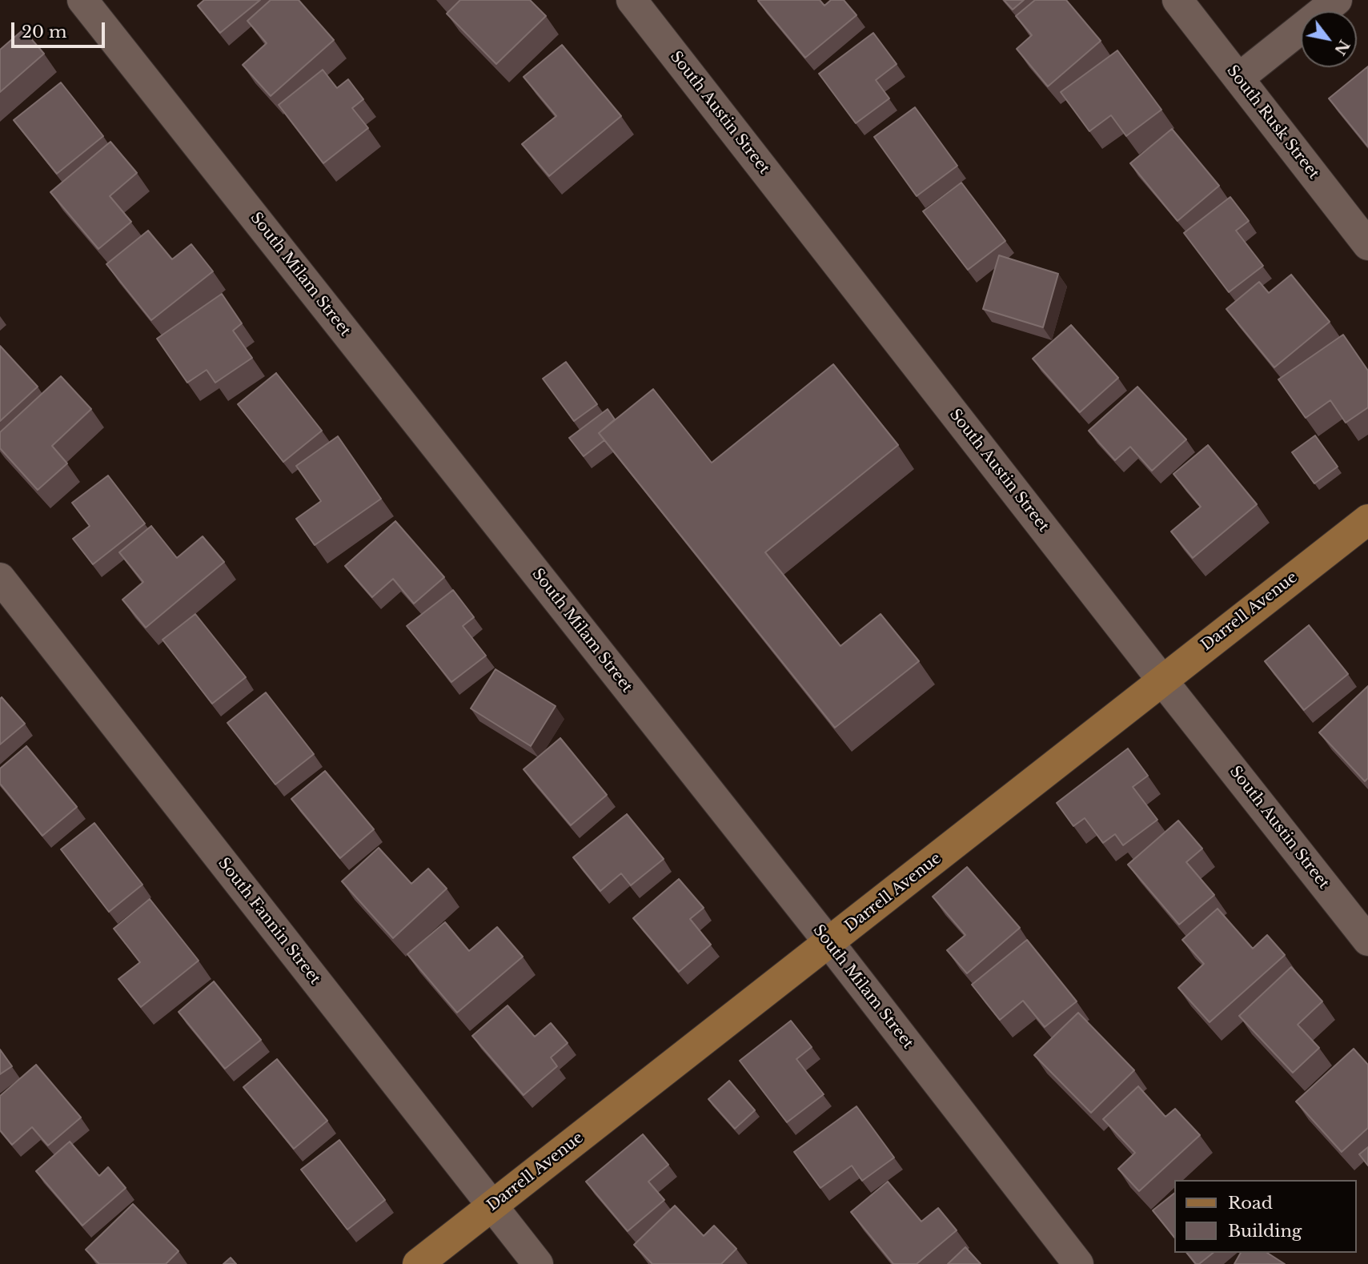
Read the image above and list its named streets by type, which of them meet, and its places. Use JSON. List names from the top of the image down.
{
  "streets": {
    "main road": ["Darrell Avenue"],
    "street": [
      "South Austin Street",
      "South Rusk Street",
      "South Milam Street",
      "South Fannin Street"
    ]
  },
  "crossings": [
    ["South Austin Street", "Darrell Avenue"],
    ["South Milam Street", "Darrell Avenue"],
    ["Darrell Avenue", "South Fannin Street"]
  ],
  "legend": ["Road", "Building"],
  "scale_bar": "20 m",
  "north": "bottom right"
}
